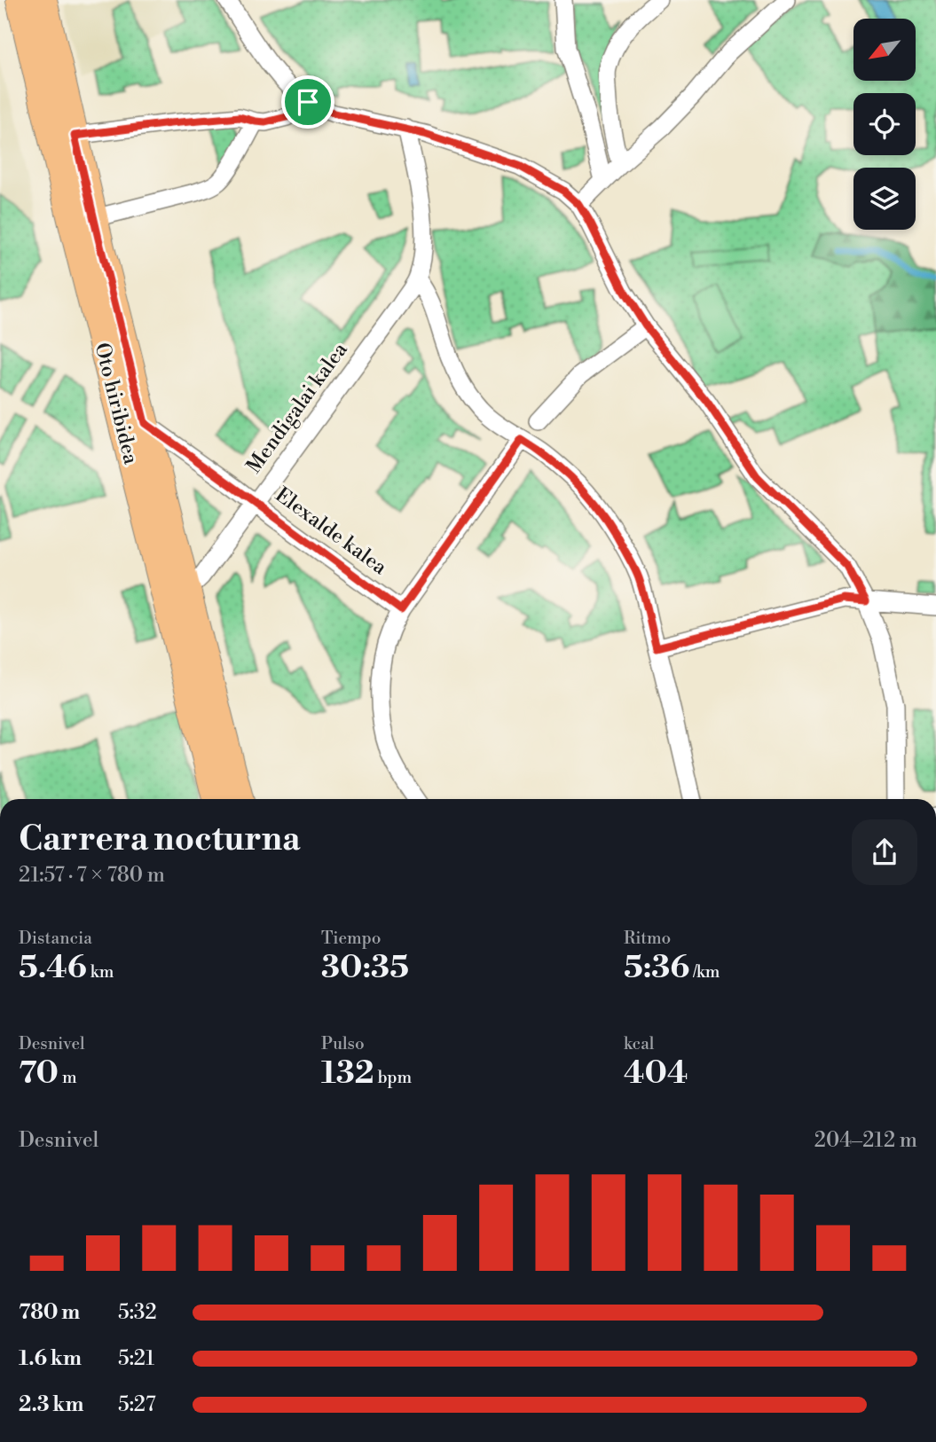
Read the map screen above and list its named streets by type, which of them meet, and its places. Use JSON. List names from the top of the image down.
{
  "streets": {
    "main road": ["Oto hiribidea"],
    "street": ["Mendigalai kalea", "Elexalde kalea"]
  },
  "crossings": [
    ["Oto hiribidea", "Mendigalai kalea"],
    ["Oto hiribidea", "Elexalde kalea"],
    ["Mendigalai kalea", "Elexalde kalea"]
  ],
  "north": "bottom left",
  "page": {
    "heading": ["Carrera nocturna", "21:57 · 7 × 780 m"],
    "stats": [
      ["Distancia", "5.46 km"],
      ["Tiempo", "30:35"],
      ["Ritmo", "5:36 /km"],
      ["Desnivel", "70 m"],
      ["Pulso", "132 bpm"],
      ["kcal", "404"]
    ],
    "chart": ["Desnivel", "204–212 m"],
    "list": [
      {
        "name": "780 m",
        "note": "5:32"
      },
      {
        "name": "1.6 km",
        "note": "5:21"
      },
      {
        "name": "2.3 km",
        "note": "5:27"
      }
    ]
  }
}
